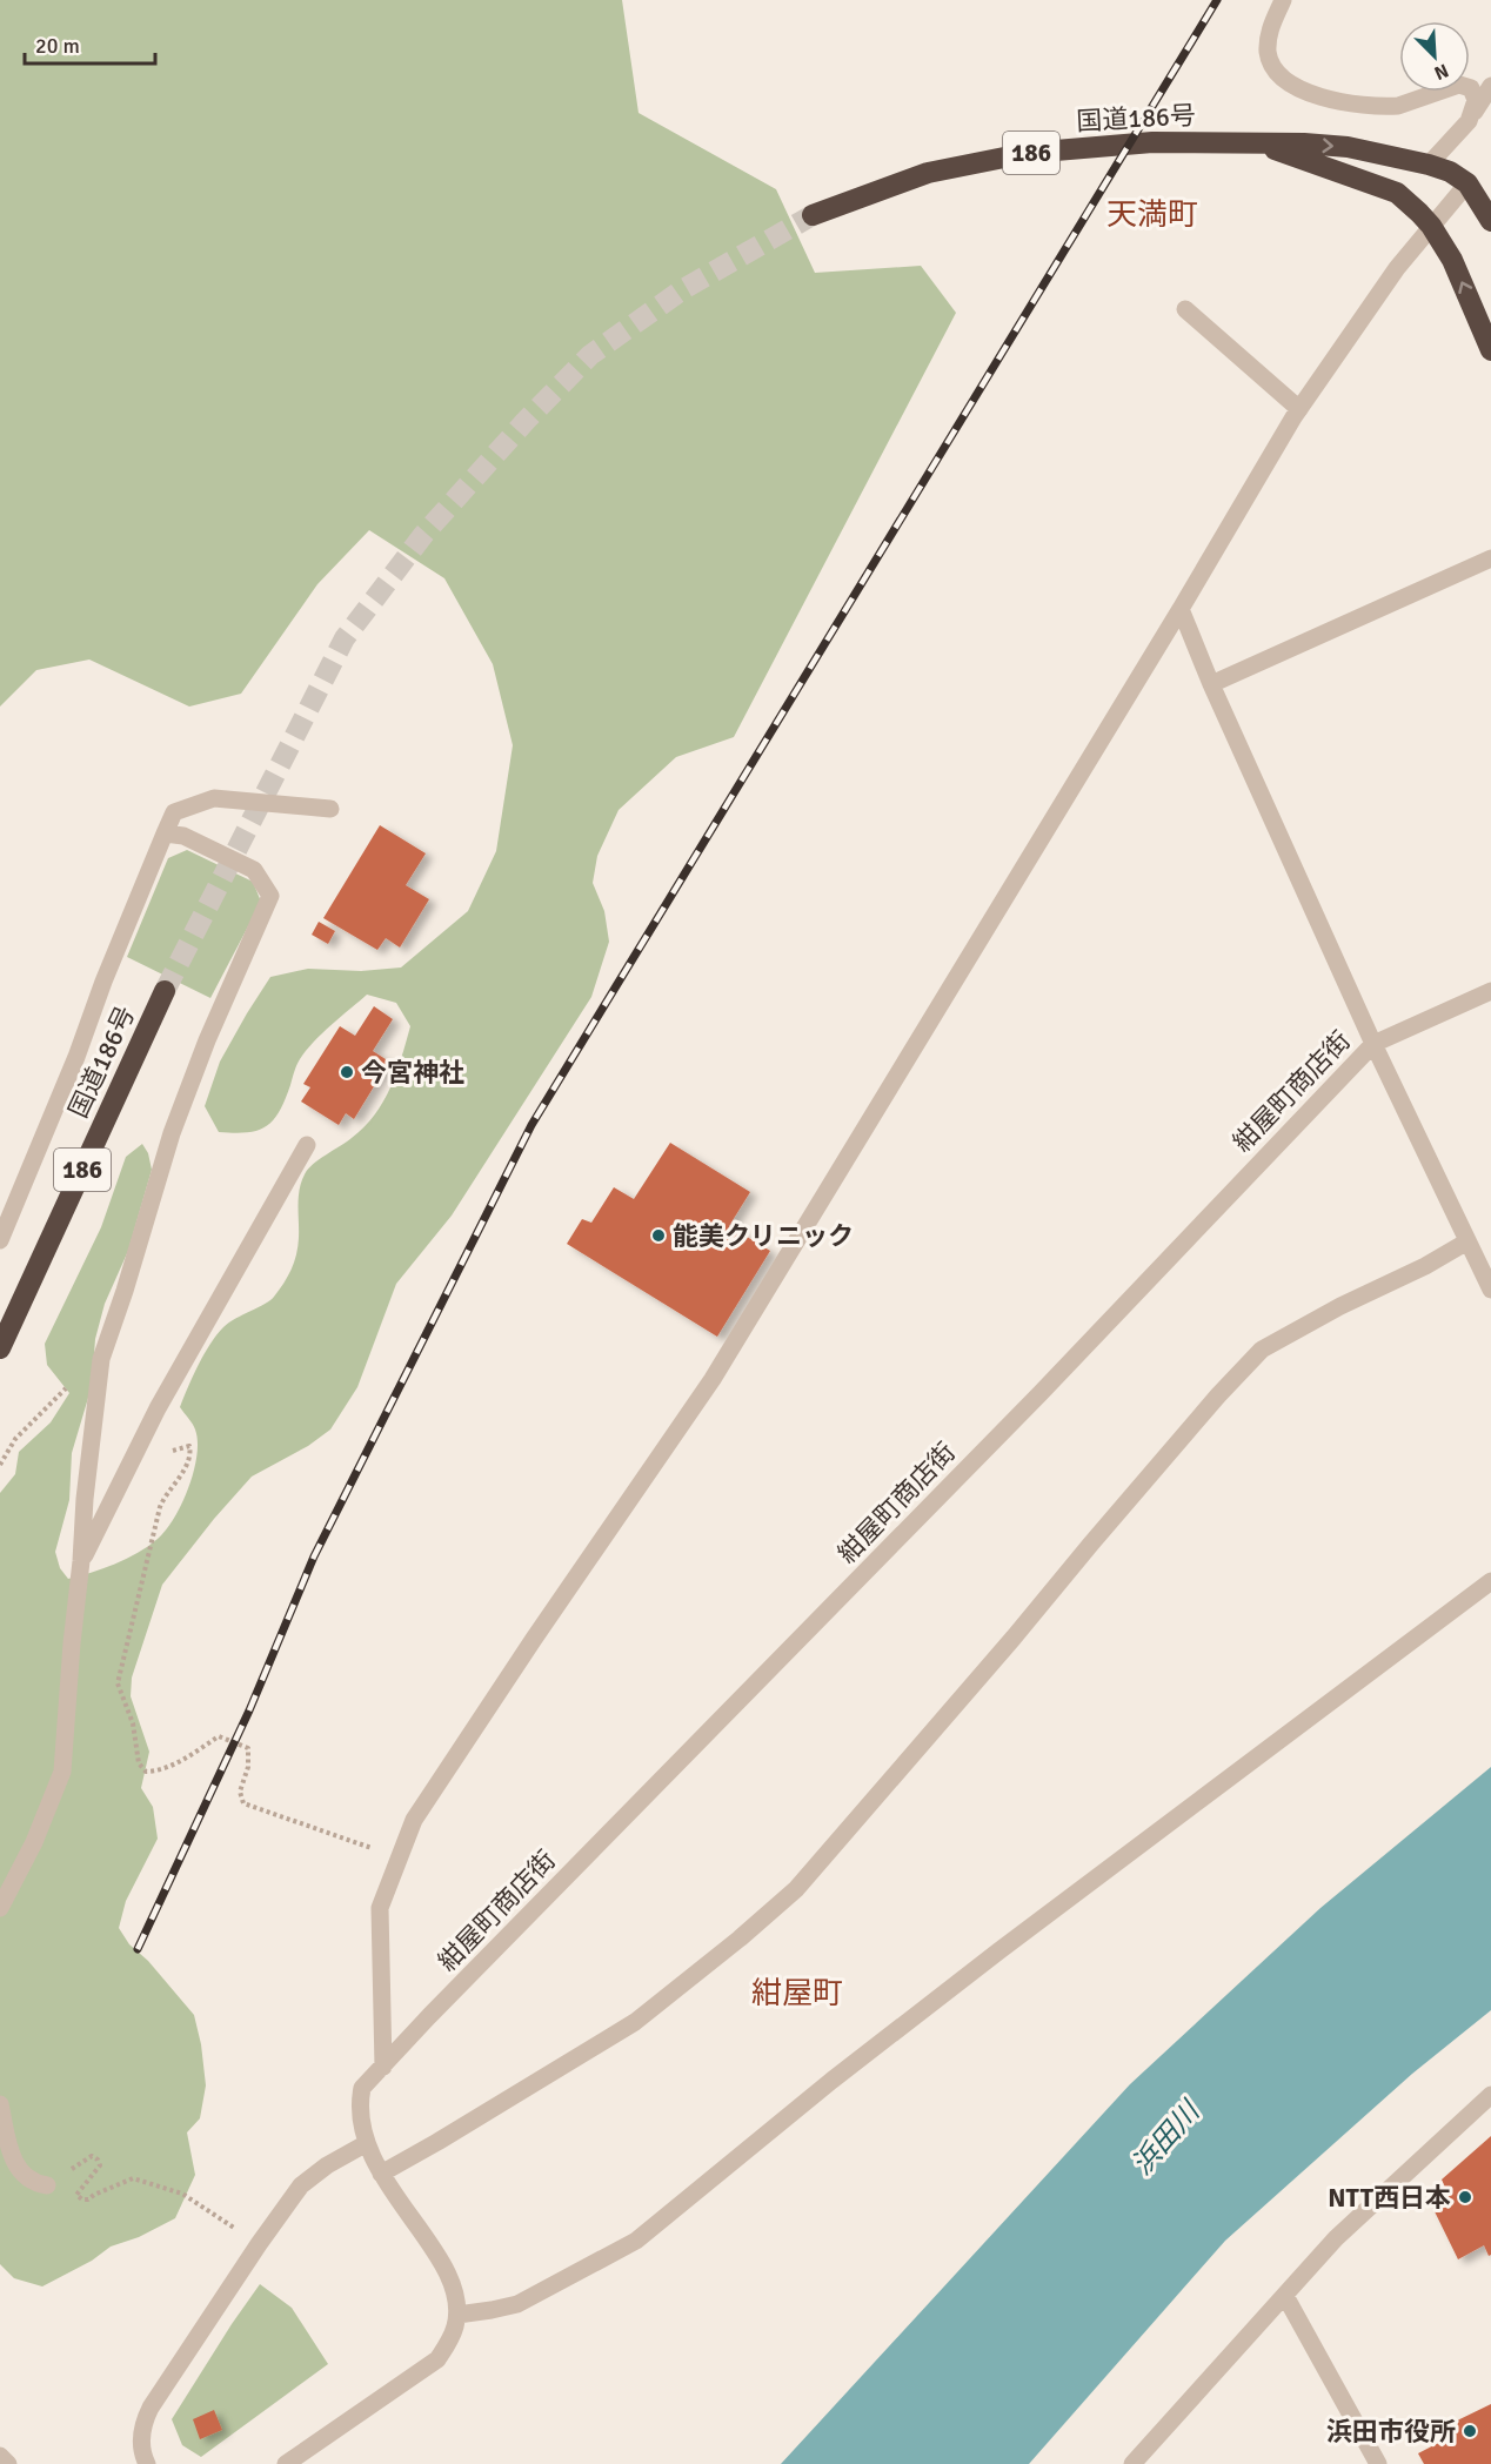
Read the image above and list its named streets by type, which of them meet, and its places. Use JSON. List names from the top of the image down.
{
  "streets": {
    "highway": ["国道186号", "186"],
    "street": ["紺屋町商店街"]
  },
  "districts": ["天満町", "紺屋町"],
  "water": ["浜田川"],
  "places": [
    "今宮神社",
    "能美クリニック",
    "NTT西日本",
    "浜田市役所"
  ],
  "scale_bar": "20 m",
  "north": "bottom right"
}
